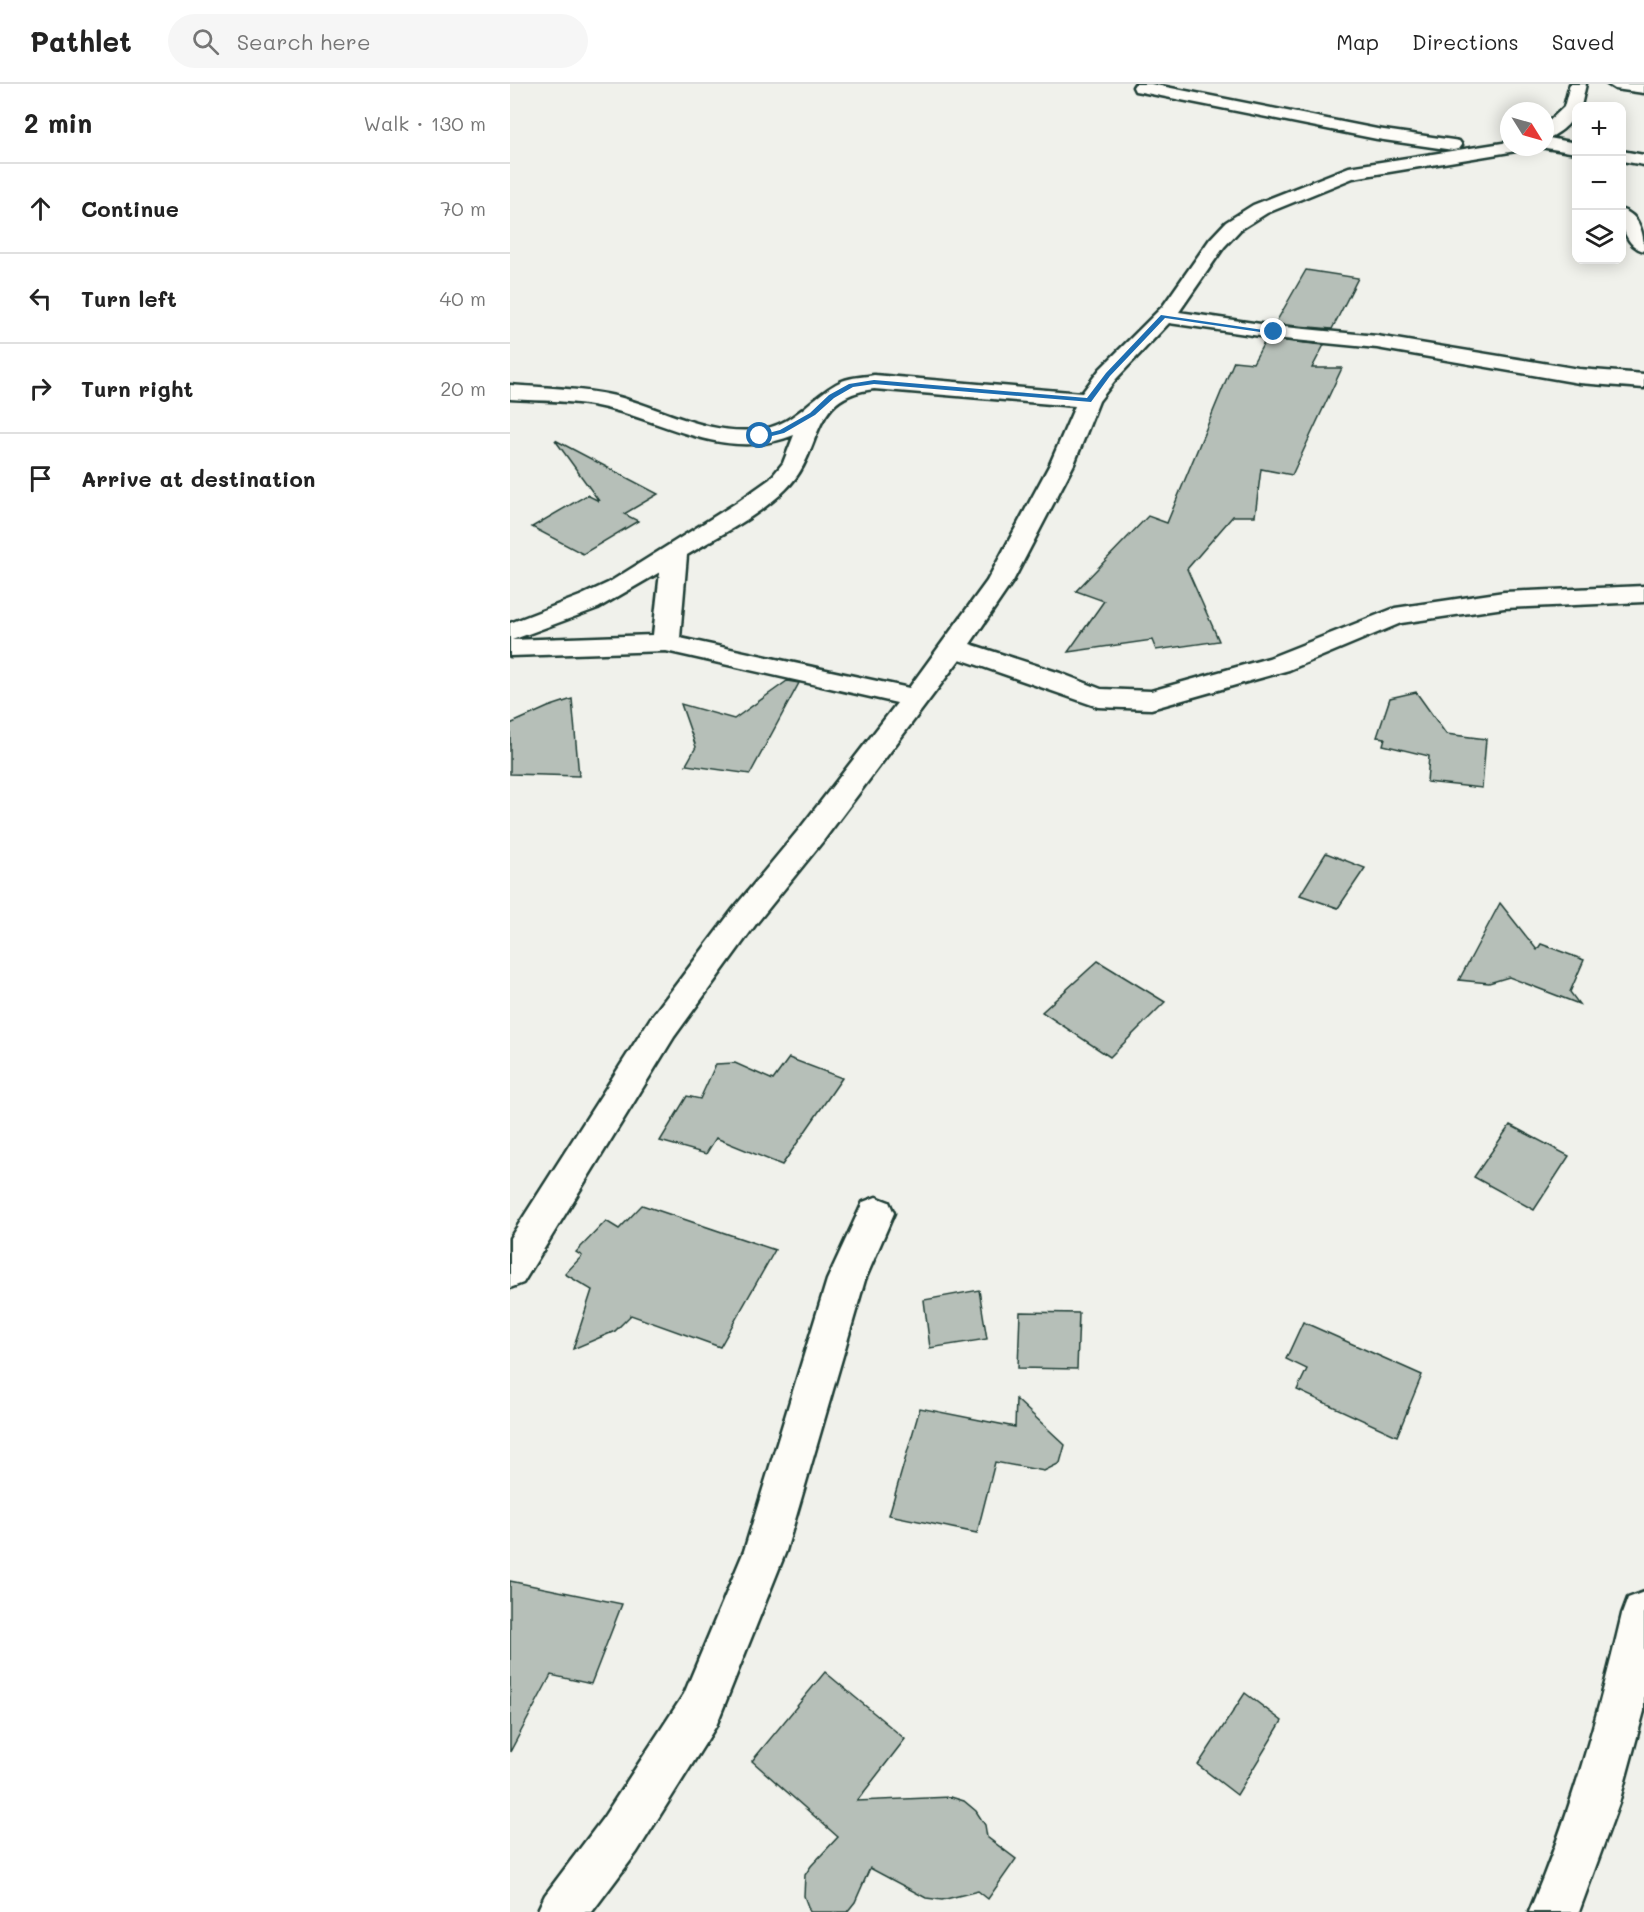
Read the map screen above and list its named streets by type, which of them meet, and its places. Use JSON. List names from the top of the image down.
{
  "north": "bottom right",
  "page": {
    "header": "Pathlet",
    "search": "Search here",
    "nav": ["Map", "Directions", "Saved"],
    "heading": ["2 min", "Walk · 130 m"],
    "map_buttons": ["+", "−"],
    "list": [
      ["Continue", "70 m"],
      ["Turn left", "40 m"],
      ["Turn right", "20 m"],
      "Arrive at destination"
    ]
  }
}
